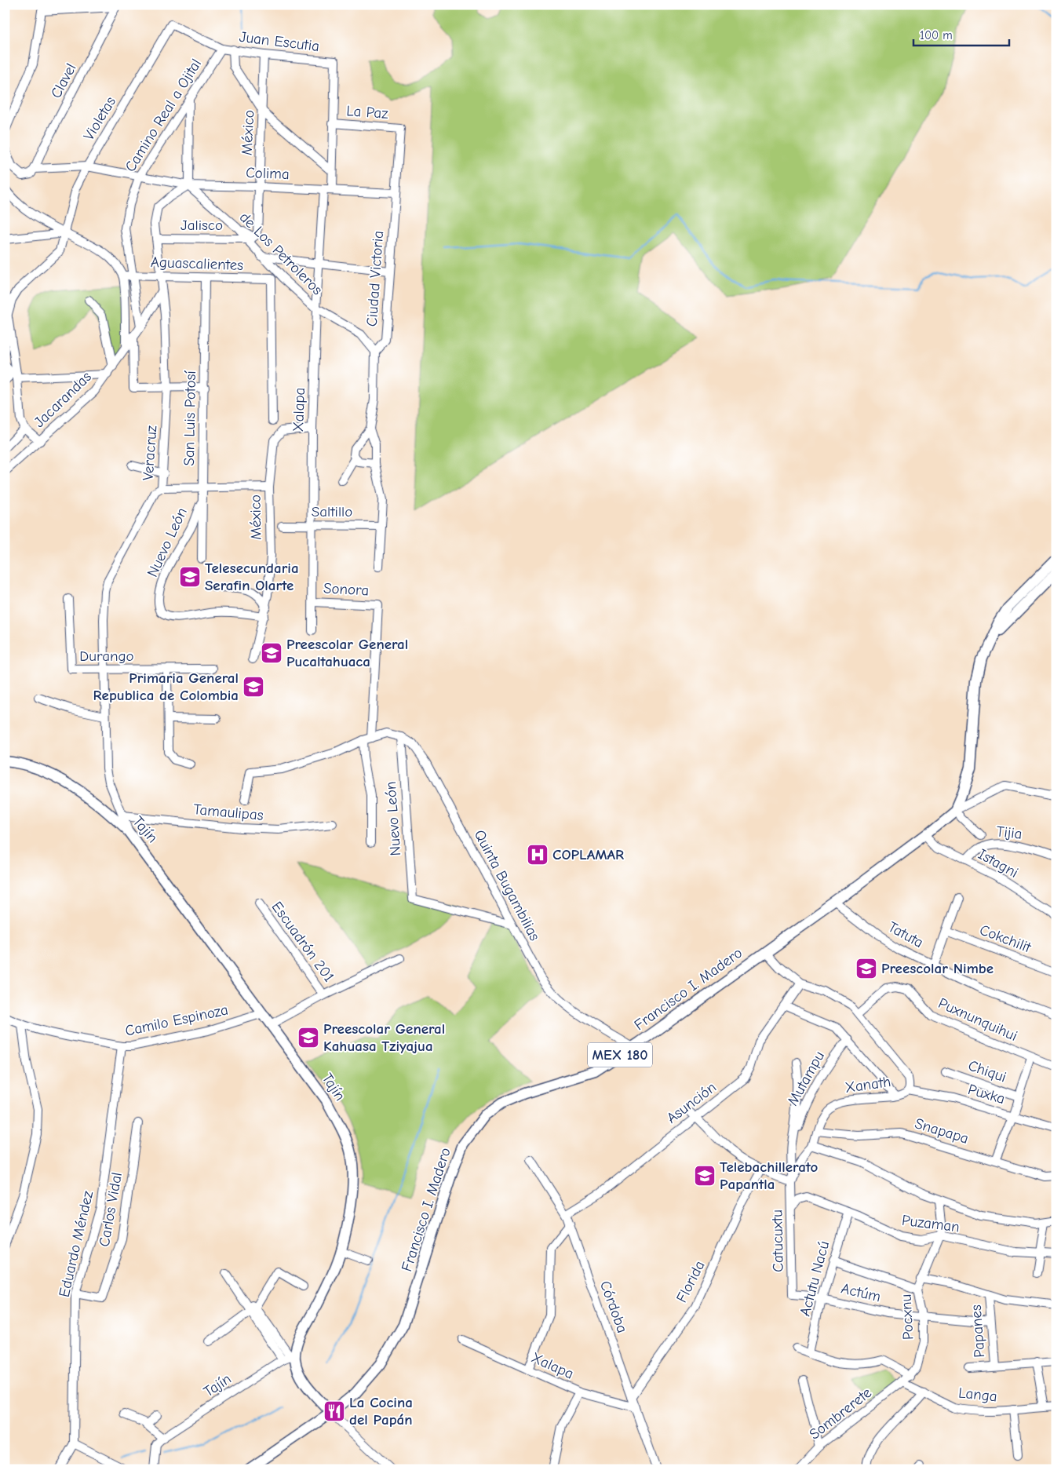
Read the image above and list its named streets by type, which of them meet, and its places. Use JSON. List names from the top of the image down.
{
  "streets": {
    "main road": ["Tajín", "Francisco I. Madero", "MEX 180"],
    "street": [
      "Juan Escutia",
      "Clavel",
      "La Paz",
      "Camino Real a Ojital",
      "Violetas",
      "México",
      "Colima",
      "Jalisco",
      "de Los Petroleros",
      "Aguascalientes",
      "Ciudad Victoria",
      "Jacarandas",
      "Xalapa",
      "San Luis Potosí",
      "Veracruz",
      "Saltillo",
      "Nuevo León",
      "Sonora",
      "Durango",
      "Tamaulipas",
      "Tijia",
      "Istagni",
      "Quinta Bugambilias",
      "Tatuta",
      "Cokchilit",
      "Escuadrón 201",
      "Puxnunquihui",
      "Camilo Espinoza",
      "Chiqui",
      "Mutampu",
      "Xanath",
      "Puxka",
      "Asunción",
      "Snapapa",
      "Carlos Vidal",
      "Puzaman",
      "Catucuxtu",
      "Eduardo Méndez",
      "Actutu Nacú",
      "Florida",
      "Actúm",
      "Córdoba",
      "Pocxnu",
      "Papanes",
      "Langa",
      "Sombrerete"
    ]
  },
  "crossings": [
    ["Juan Escutia", "Camino Real a Ojital"],
    ["Juan Escutia", "Violetas"],
    ["Juan Escutia", "México"],
    ["Juan Escutia", "Xalapa"],
    ["Clavel", "Colima"],
    ["La Paz", "Ciudad Victoria"],
    ["La Paz", "Xalapa"],
    ["Camino Real a Ojital", "Violetas"],
    ["Camino Real a Ojital", "Colima"],
    ["Camino Real a Ojital", "Aguascalientes"],
    ["Violetas", "Colima"],
    ["México", "Colima"],
    ["México", "de Los Petroleros"],
    ["México", "Xalapa"],
    ["México", "Nuevo León"],
    ["Colima", "de Los Petroleros"],
    ["Colima", "Ciudad Victoria"],
    ["Colima", "Xalapa"],
    ["Colima", "Veracruz"],
    ["Jalisco", "de Los Petroleros"],
    ["Jalisco", "Veracruz"],
    ["de Los Petroleros", "Ciudad Victoria"],
    ["de Los Petroleros", "Xalapa"],
    ["de Los Petroleros", "Veracruz"],
    ["Aguascalientes", "San Luis Potosí"],
    ["Aguascalientes", "Veracruz"],
    ["Xalapa", "Saltillo"],
    ["Xalapa", "Sonora"],
    ["Xalapa", "Córdoba"],
    ["San Luis Potosí", "Nuevo León"],
    ["Veracruz", "Durango"],
    ["Veracruz", "Tamaulipas"],
    ["Veracruz", "Tajín"],
    ["Nuevo León", "Quinta Bugambilias"],
    ["Tajín", "Escuadrón 201"],
    ["Tajín", "Camilo Espinoza"],
    ["Tijia", "Istagni"],
    ["Tijia", "Francisco I. Madero"],
    ["Istagni", "Francisco I. Madero"],
    ["Quinta Bugambilias", "Francisco I. Madero"],
    ["Tatuta", "Francisco I. Madero"],
    ["Francisco I. Madero", "MEX 180"],
    ["Francisco I. Madero", "Xanath"],
    ["Puxnunquihui", "Xanath"],
    ["Camilo Espinoza", "Eduardo Méndez"],
    ["Mutampu", "Catucuxtu"],
    ["Xanath", "Puxka"],
    ["Xanath", "Asunción"],
    ["Xanath", "Snapapa"],
    ["Asunción", "Córdoba"],
    ["Carlos Vidal", "Eduardo Méndez"],
    ["Puzaman", "Catucuxtu"],
    ["Puzaman", "Actutu Nacú"],
    ["Puzaman", "Pocxnu"],
    ["Catucuxtu", "Actúm"],
    ["Actutu Nacú", "Actúm"],
    ["Florida", "Córdoba"],
    ["Actúm", "Pocxnu"],
    ["Actúm", "Papanes"],
    ["Pocxnu", "Langa"],
    ["Pocxnu", "Sombrerete"],
    ["Langa", "Sombrerete"]
  ],
  "places": {
    "school or university": [
      "Telesecundaria Serafin Olarte",
      "Preescolar General Pucaltahuaca",
      "Primaria General Republica de Colombia",
      "Preescolar Nimbe",
      "Preescolar General Kahuasa Tziyajua",
      "Telebachillerato Papantla"
    ],
    "hospital": ["COPLAMAR"],
    "restaurant": ["La Cocina del Papán"]
  },
  "scale_bar": "100 m"
}
